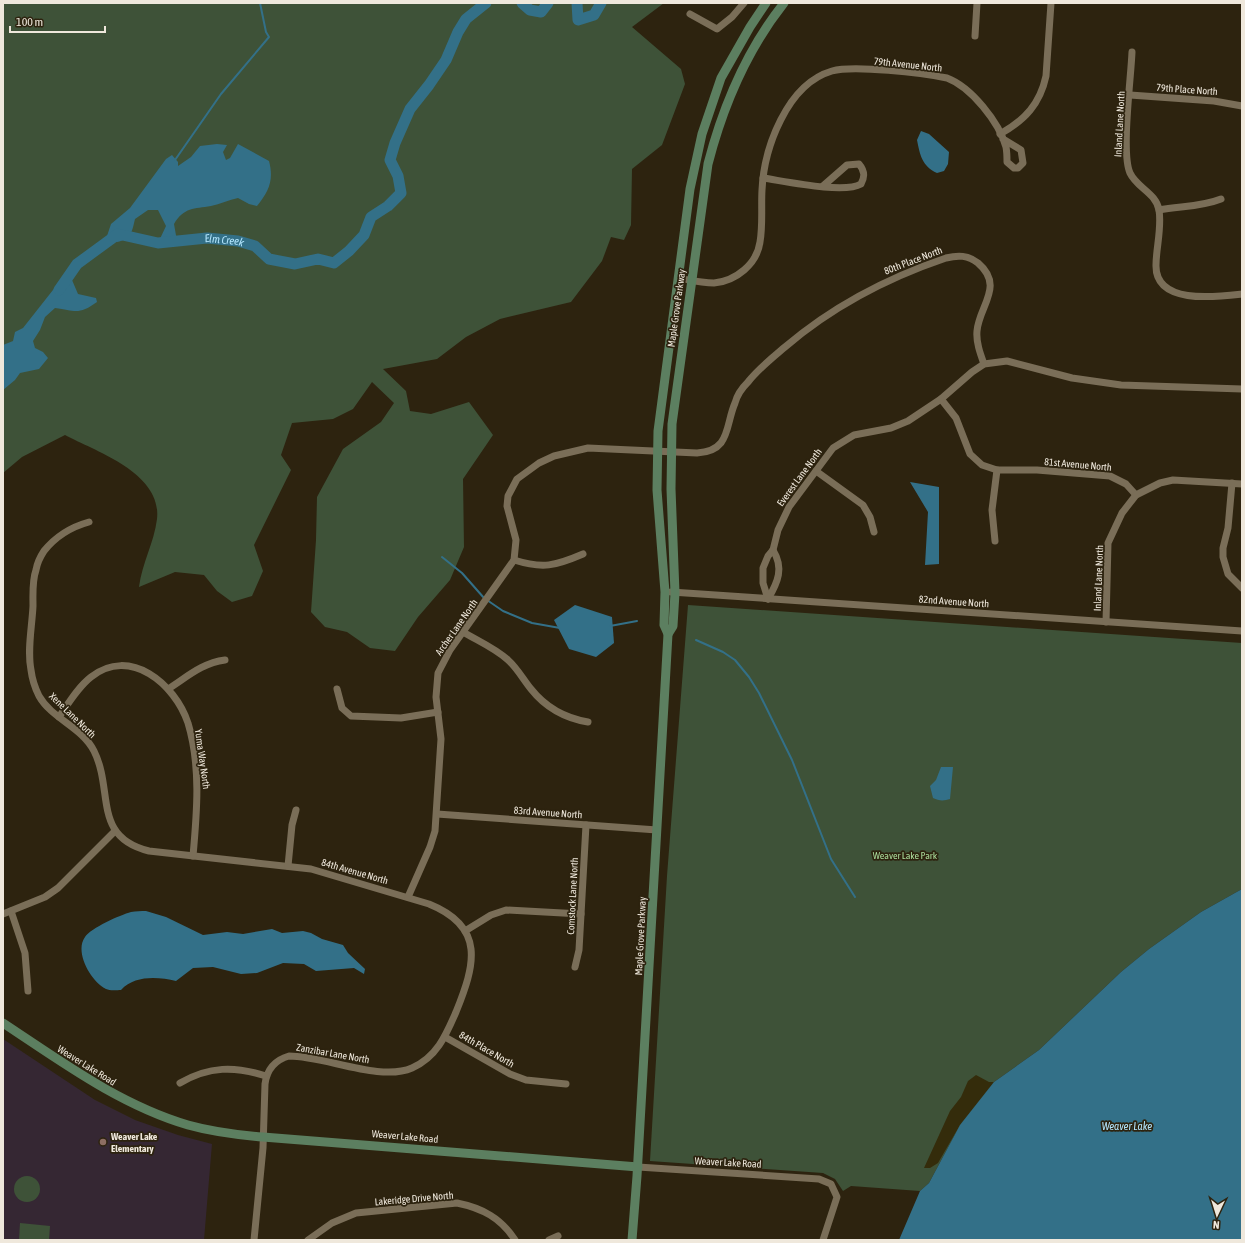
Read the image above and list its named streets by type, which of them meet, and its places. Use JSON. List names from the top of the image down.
{
  "streets": {
    "main road": ["Maple Grove Parkway", "Weaver Lake Road"],
    "street": [
      "79th Avenue North",
      "79th Place North",
      "Inland Lane North",
      "80th Place North",
      "81st Avenue North",
      "Everest Lane North",
      "82nd Avenue North",
      "Archer Lane North",
      "Xene Lane North",
      "Yuma Way North",
      "83rd Avenue North",
      "84th Avenue North",
      "Comstock Lane North",
      "84th Place North",
      "Zanzibar Lane North",
      "Lakeridge Drive North"
    ]
  },
  "crossings": [
    ["79th Place North", "Inland Lane North"],
    ["Inland Lane North", "81st Avenue North"],
    ["Inland Lane North", "82nd Avenue North"],
    ["80th Place North", "Maple Grove Parkway"],
    ["80th Place North", "Everest Lane North"],
    ["80th Place North", "Archer Lane North"],
    ["Maple Grove Parkway", "82nd Avenue North"],
    ["Maple Grove Parkway", "Archer Lane North"],
    ["Maple Grove Parkway", "83rd Avenue North"],
    ["Maple Grove Parkway", "Weaver Lake Road"],
    ["81st Avenue North", "Everest Lane North"],
    ["Everest Lane North", "82nd Avenue North"],
    ["Archer Lane North", "83rd Avenue North"],
    ["Archer Lane North", "84th Avenue North"],
    ["Xene Lane North", "Yuma Way North"],
    ["Xene Lane North", "84th Avenue North"],
    ["Yuma Way North", "84th Avenue North"],
    ["83rd Avenue North", "Comstock Lane North"],
    ["84th Avenue North", "Zanzibar Lane North"],
    ["84th Place North", "Zanzibar Lane North"]
  ],
  "water": ["Elm Creek", "Weaver Lake"],
  "parks": ["Weaver Lake Park"],
  "places": ["Weaver Lake Elementary"],
  "scale_bar": "100 m",
  "north": "bottom"
}
